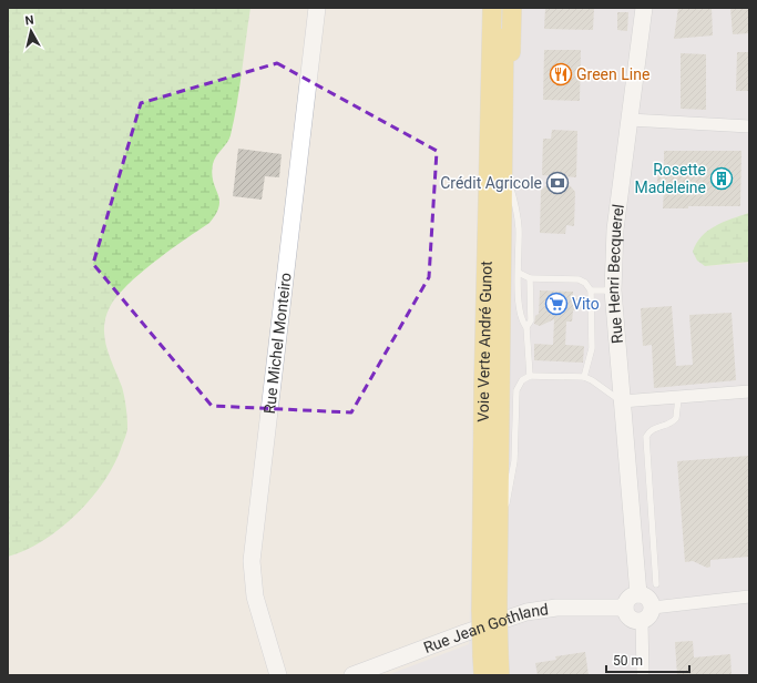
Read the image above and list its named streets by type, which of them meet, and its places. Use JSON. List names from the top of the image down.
{
  "streets": {
    "main road": ["Voie Verte André Gunot"],
    "street": ["Rue Henri Becquerel", "Rue Michel Monteiro", "Rue Jean Gothland"]
  },
  "crossings": [
    ["Rue Henri Becquerel", "Rue Jean Gothland"]
  ],
  "places": {
    "restaurant": ["Green Line"],
    "building": ["Rosette Madeleine"],
    "bank": ["Crédit Agricole"],
    "supermarket": ["Vito"]
  },
  "scale_bar": "50 m",
  "north": "top"
}
